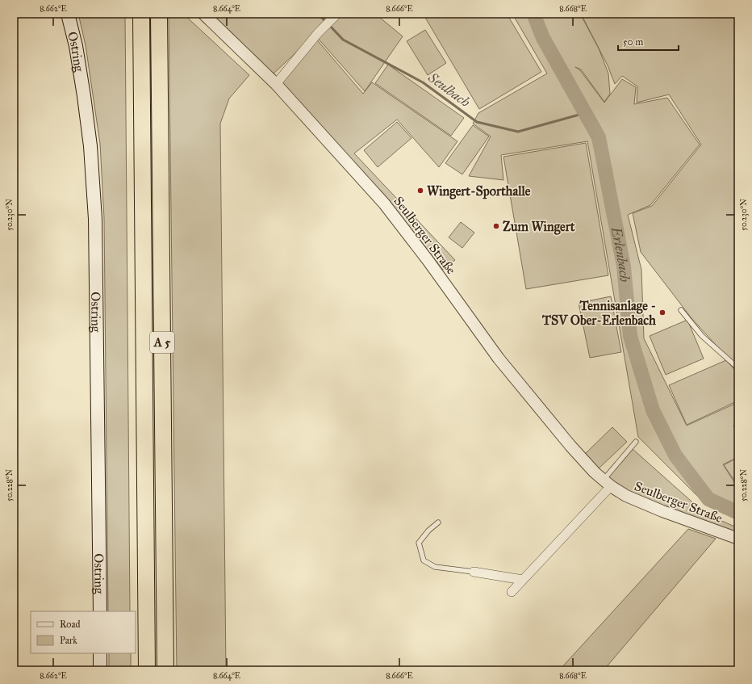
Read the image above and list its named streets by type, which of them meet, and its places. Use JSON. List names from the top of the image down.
{
  "streets": {
    "highway": ["A 5"],
    "main road": ["Ostring"],
    "street": ["Seulberger Straße"]
  },
  "water": ["Seulbach", "Erlenbach"],
  "places": ["Wingert-Sporthalle", "Zum Wingert", "Tennisanlage - TSV Ober-Erlenbach"],
  "legend": ["Road", "Park"],
  "scale_bar": "50 m",
  "coordinates": [
    "8.662°E",
    "8.664°E",
    "8.666°E",
    "8.668°E",
    "50.230°N",
    "50.228°N"
  ]
}
